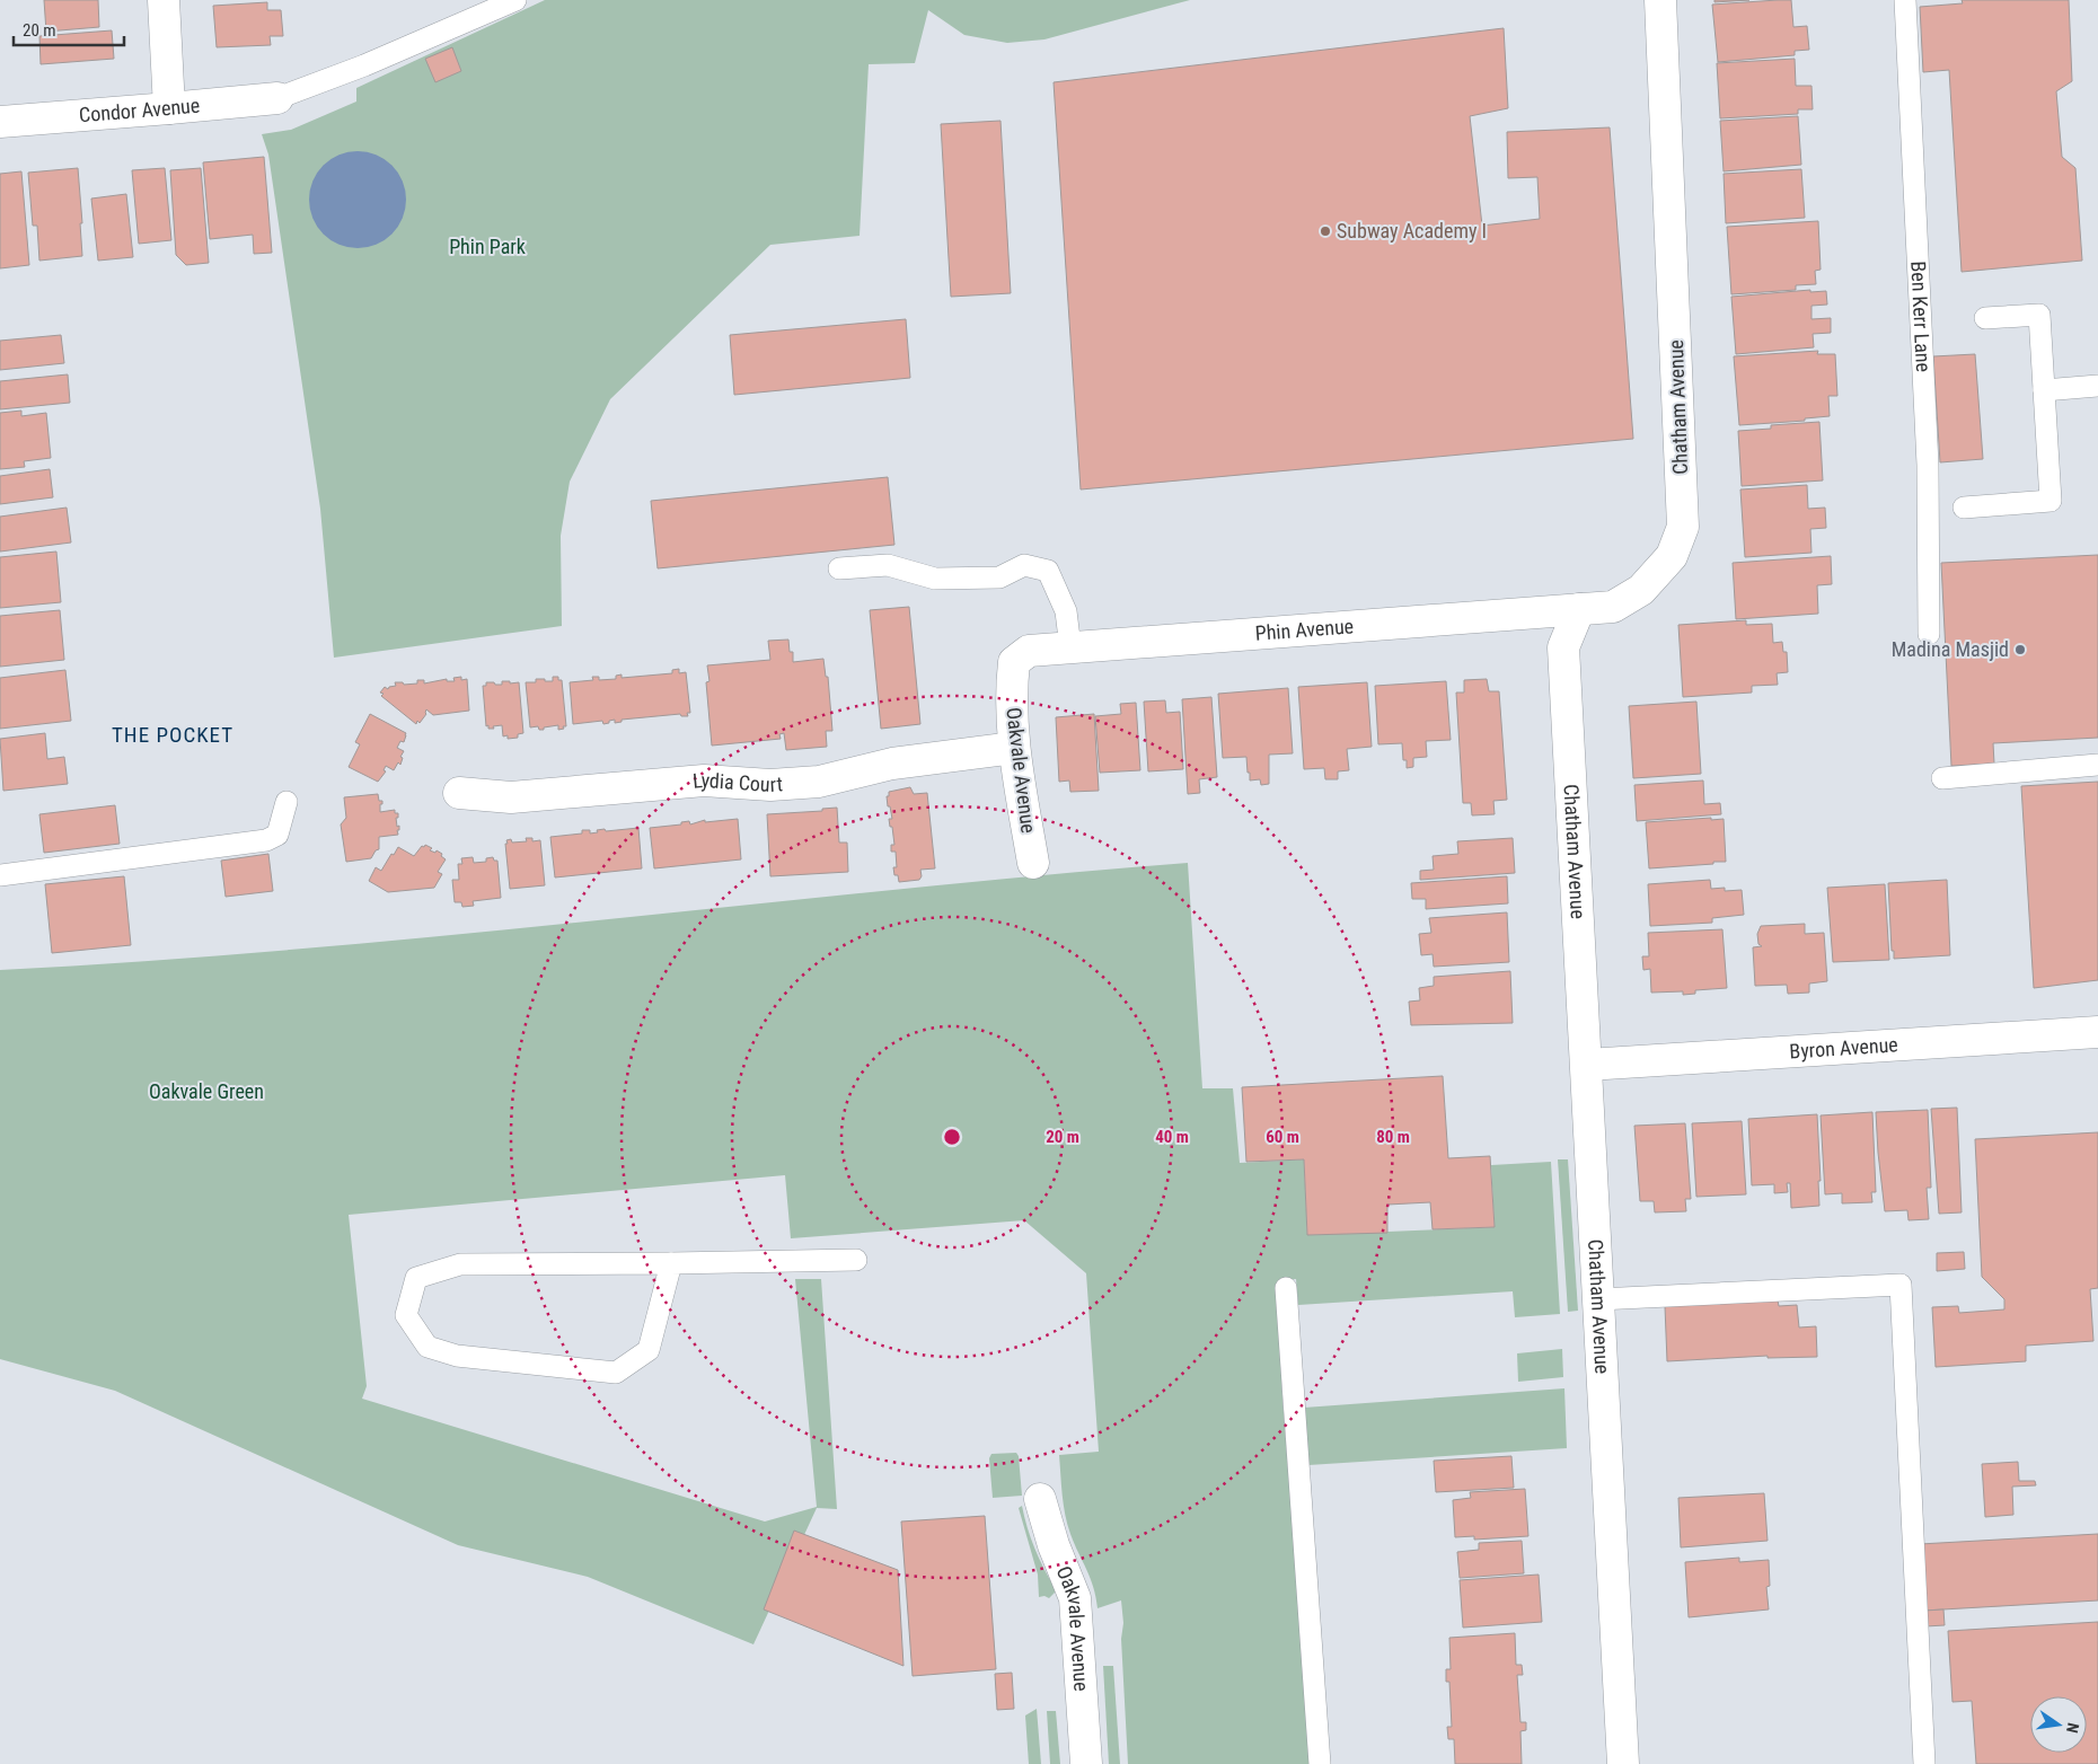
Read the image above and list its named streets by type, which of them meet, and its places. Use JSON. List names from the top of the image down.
{
  "streets": {
    "street": [
      "Condor Avenue",
      "Chatham Avenue",
      "Phin Avenue",
      "Oakvale Avenue",
      "Lydia Court",
      "Byron Avenue"
    ],
    "lane": ["Ben Kerr Lane"]
  },
  "crossings": [
    ["Chatham Avenue", "Phin Avenue"],
    ["Chatham Avenue", "Byron Avenue"],
    ["Phin Avenue", "Oakvale Avenue"],
    ["Oakvale Avenue", "Lydia Court"]
  ],
  "districts": ["THE POCKET"],
  "parks": ["Phin Park", "Oakvale Green"],
  "places": ["Subway Academy I", "Madina Masjid"],
  "scale_bar": "20 m",
  "north": "right",
  "rings": [
    "20 m",
    "40 m",
    "60 m",
    "80 m"
  ]
}
